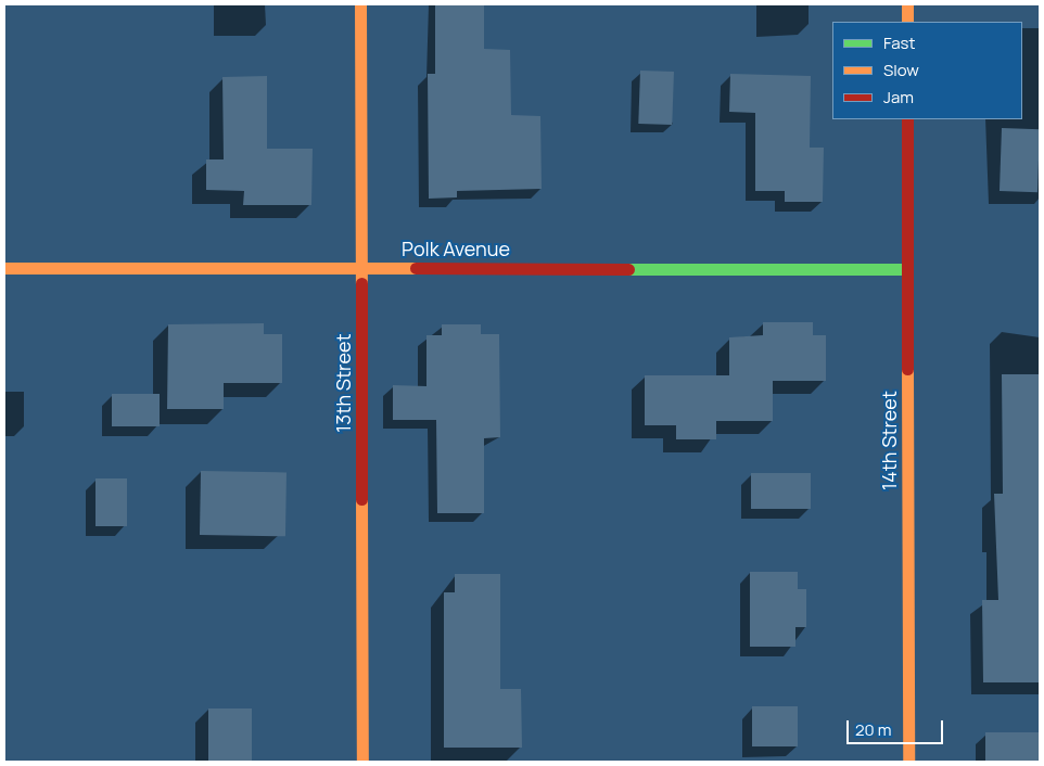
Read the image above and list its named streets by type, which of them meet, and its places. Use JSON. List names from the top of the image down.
{
  "streets": {
    "street": ["Polk Avenue", "13th Street", "14th Street"]
  },
  "crossings": [
    ["Polk Avenue", "13th Street"],
    ["Polk Avenue", "14th Street"]
  ],
  "legend": ["Fast", "Slow", "Jam"],
  "scale_bar": "20 m"
}
